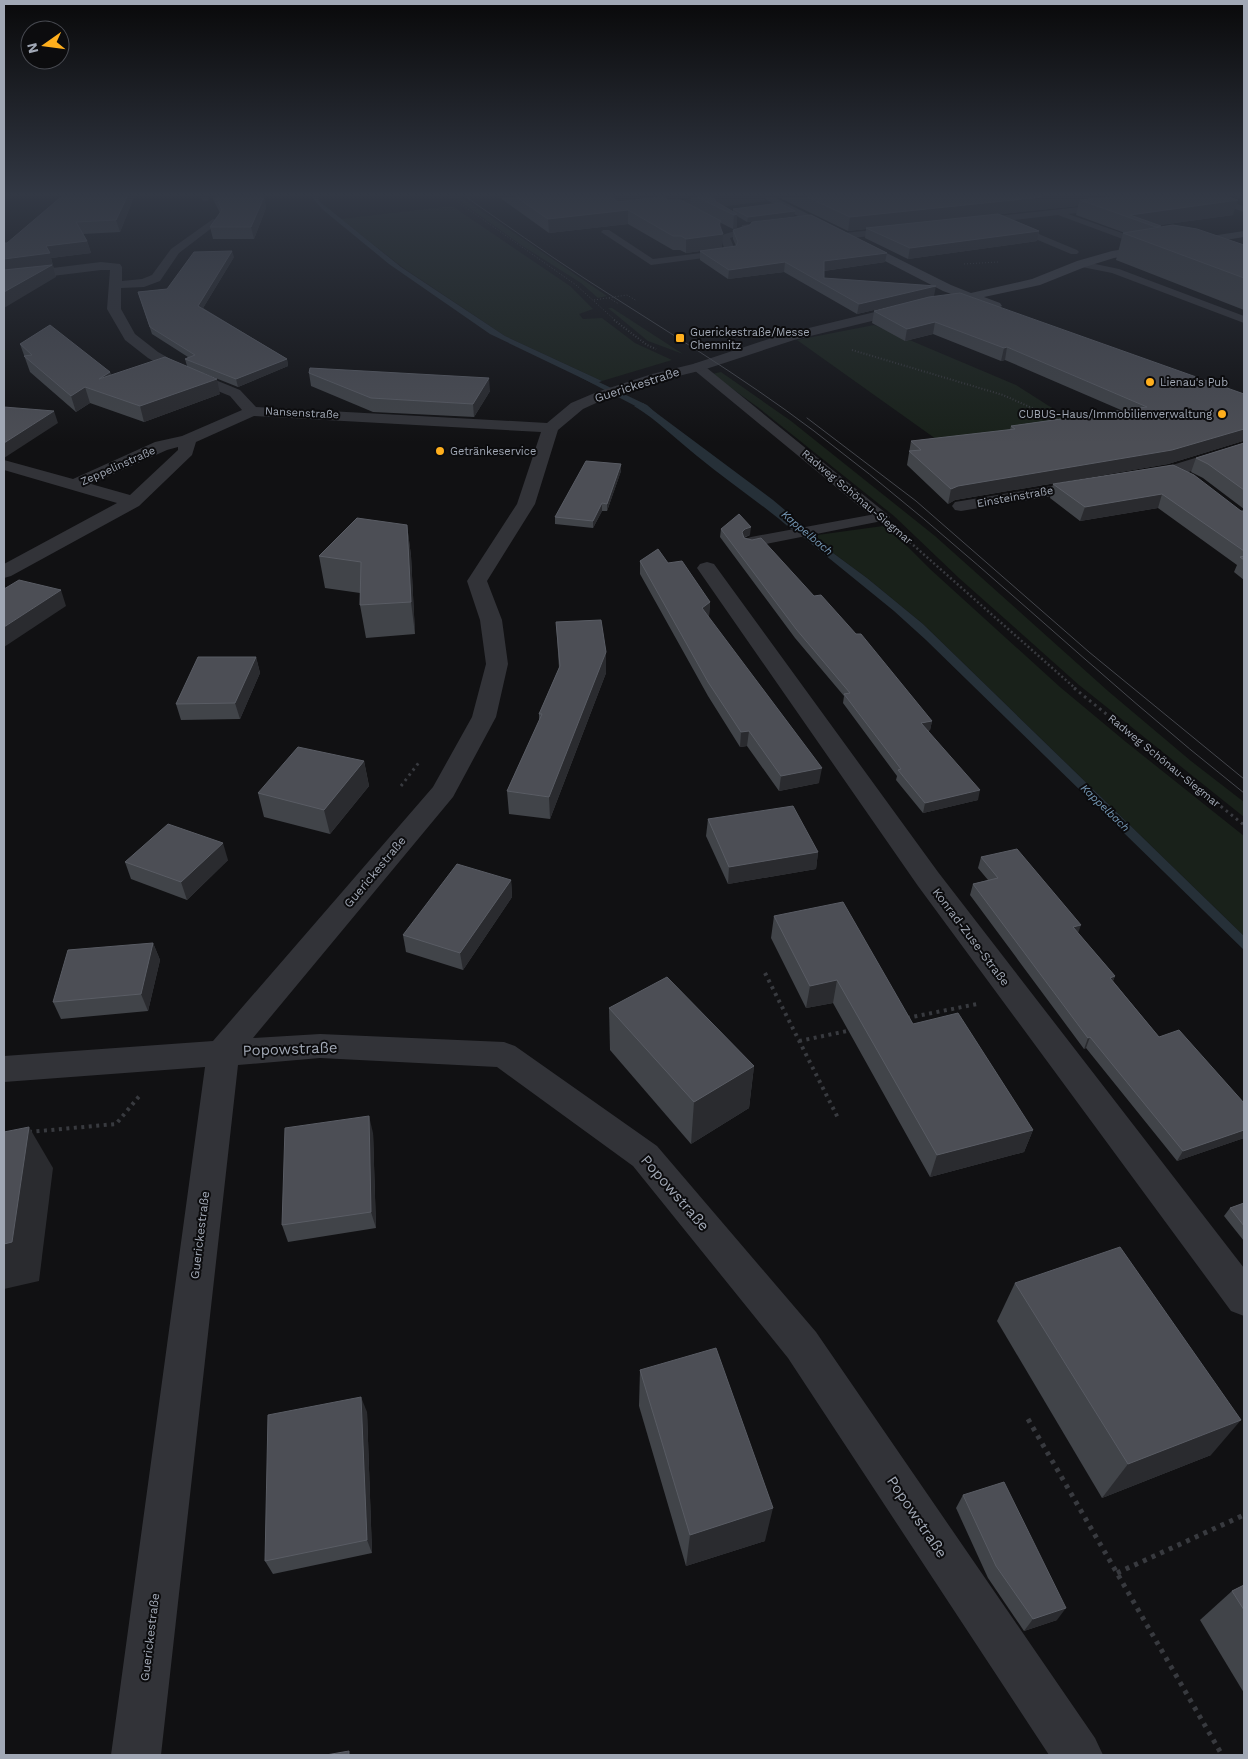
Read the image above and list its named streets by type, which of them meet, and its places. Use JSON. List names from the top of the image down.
{
  "streets": {
    "street": [
      "Guerickestraße",
      "Nansenstraße",
      "Zeppelinstraße",
      "Einsteinstraße",
      "Konrad-Zuse-Straße",
      "Popowstraße"
    ],
    "lane": ["Radweg Schönau-Siegmar"]
  },
  "crossings": [
    ["Guerickestraße", "Nansenstraße"],
    ["Guerickestraße", "Radweg Schönau-Siegmar"],
    ["Guerickestraße", "Popowstraße"],
    ["Nansenstraße", "Zeppelinstraße"]
  ],
  "water": ["Kappelbach"],
  "places": {
    "transit": ["Guerickestraße/Messe Chemnitz"],
    "other": ["Lienau's Pub", "CUBUS-Haus/Immobilienverwaltung", "Getränkeservice"]
  },
  "north": "left"
}
